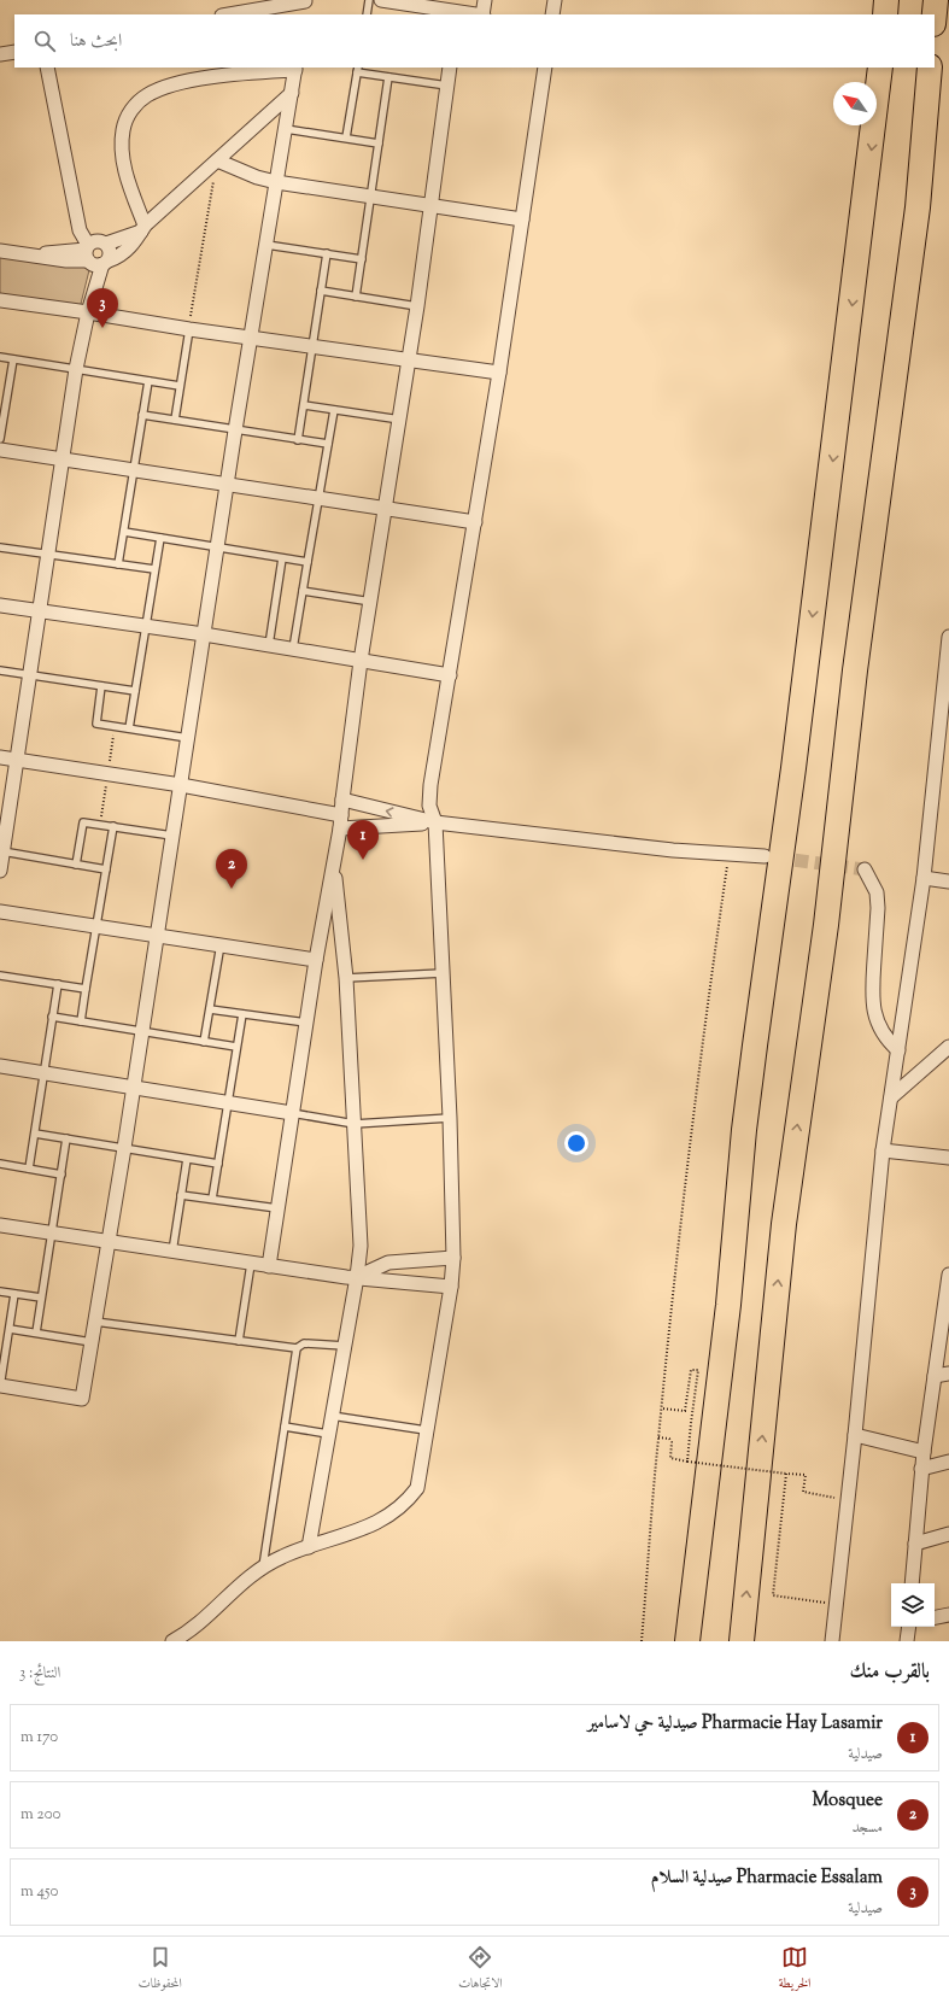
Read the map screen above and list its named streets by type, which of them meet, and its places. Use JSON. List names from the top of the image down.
{
  "north": "top left",
  "page": {
    "search": "ابحث هنا",
    "pins": ["3", "1", "2"],
    "heading": ["بالقرب منك", "النتائج: 3"],
    "list": [
      {
        "mark": "1",
        "name": "Pharmacie Hay Lasamir صيدلية حي لاسامير",
        "note": "صيدلية",
        "value": "170 m"
      },
      {
        "mark": "2",
        "name": "Mosquee",
        "note": "مسجد",
        "value": "200 m"
      },
      {
        "mark": "3",
        "name": "Pharmacie Essalam صيدلية السلام",
        "note": "صيدلية",
        "value": "450 m"
      }
    ],
    "nav": ["الخريطة", "الاتجاهات", "المحفوظات"]
  }
}
